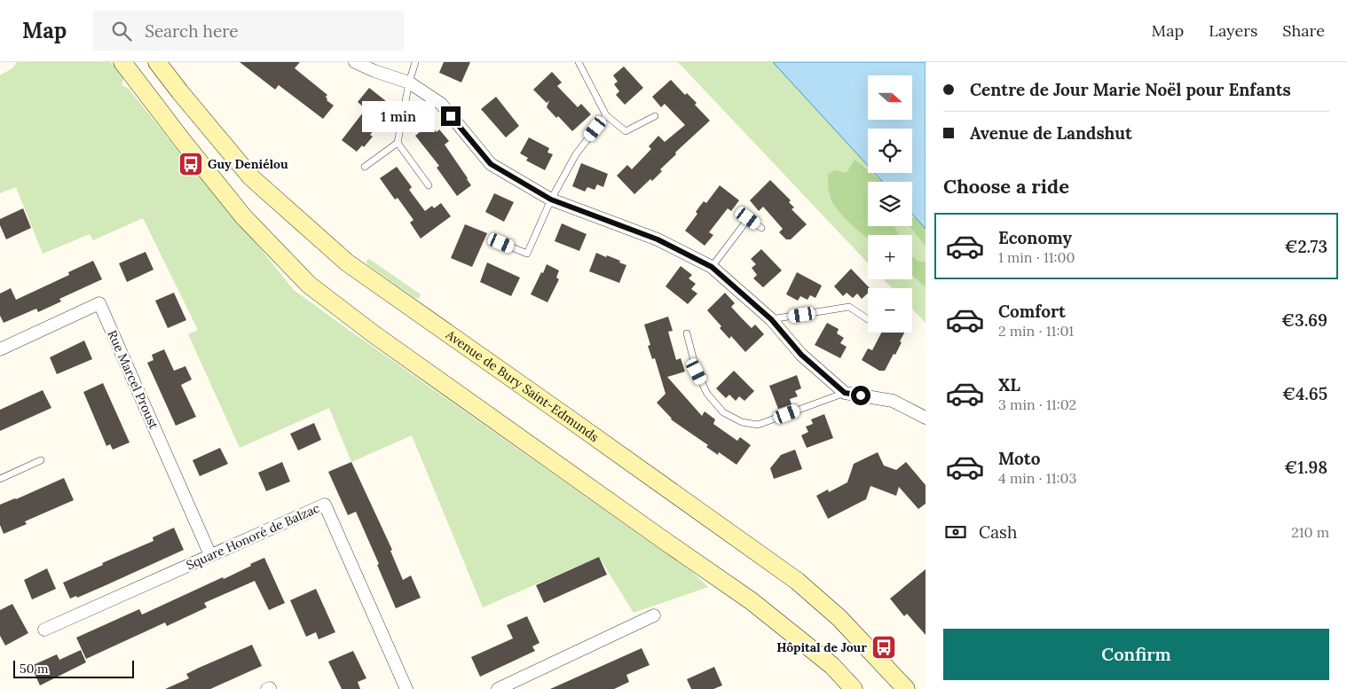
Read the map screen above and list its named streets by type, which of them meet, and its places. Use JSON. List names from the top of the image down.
{
  "streets": {
    "main road": ["Avenue de Bury Saint-Edmunds"],
    "street": ["Rue Marcel Proust", "Square Honoré de Balzac"]
  },
  "crossings": [
    ["Rue Marcel Proust", "Square Honoré de Balzac"]
  ],
  "places": {
    "bus stop": ["Guy Deniélou", "Hôpital de Jour"]
  },
  "scale_bar": "50 m",
  "north": "right",
  "page": {
    "header": "Map",
    "search": "Search here",
    "nav": ["Map", "Layers", "Share"],
    "banner": ["Centre de Jour Marie Noël pour Enfants", "Avenue de Landshut"],
    "map_buttons": ["+", "−"],
    "bubble": "1 min",
    "heading": "Choose a ride",
    "list": [
      {
        "name": "Economy",
        "note": "1 min · 11:00",
        "value": "€2.73"
      },
      {
        "name": "Comfort",
        "note": "2 min · 11:01",
        "value": "€3.69"
      },
      {
        "name": "XL",
        "note": "3 min · 11:02",
        "value": "€4.65"
      },
      {
        "name": "Moto",
        "note": "4 min · 11:03",
        "value": "€1.98"
      }
    ],
    "pay": ["Cash", "210 m"],
    "buttons": "Confirm",
    "scale": "50 m"
  }
}
